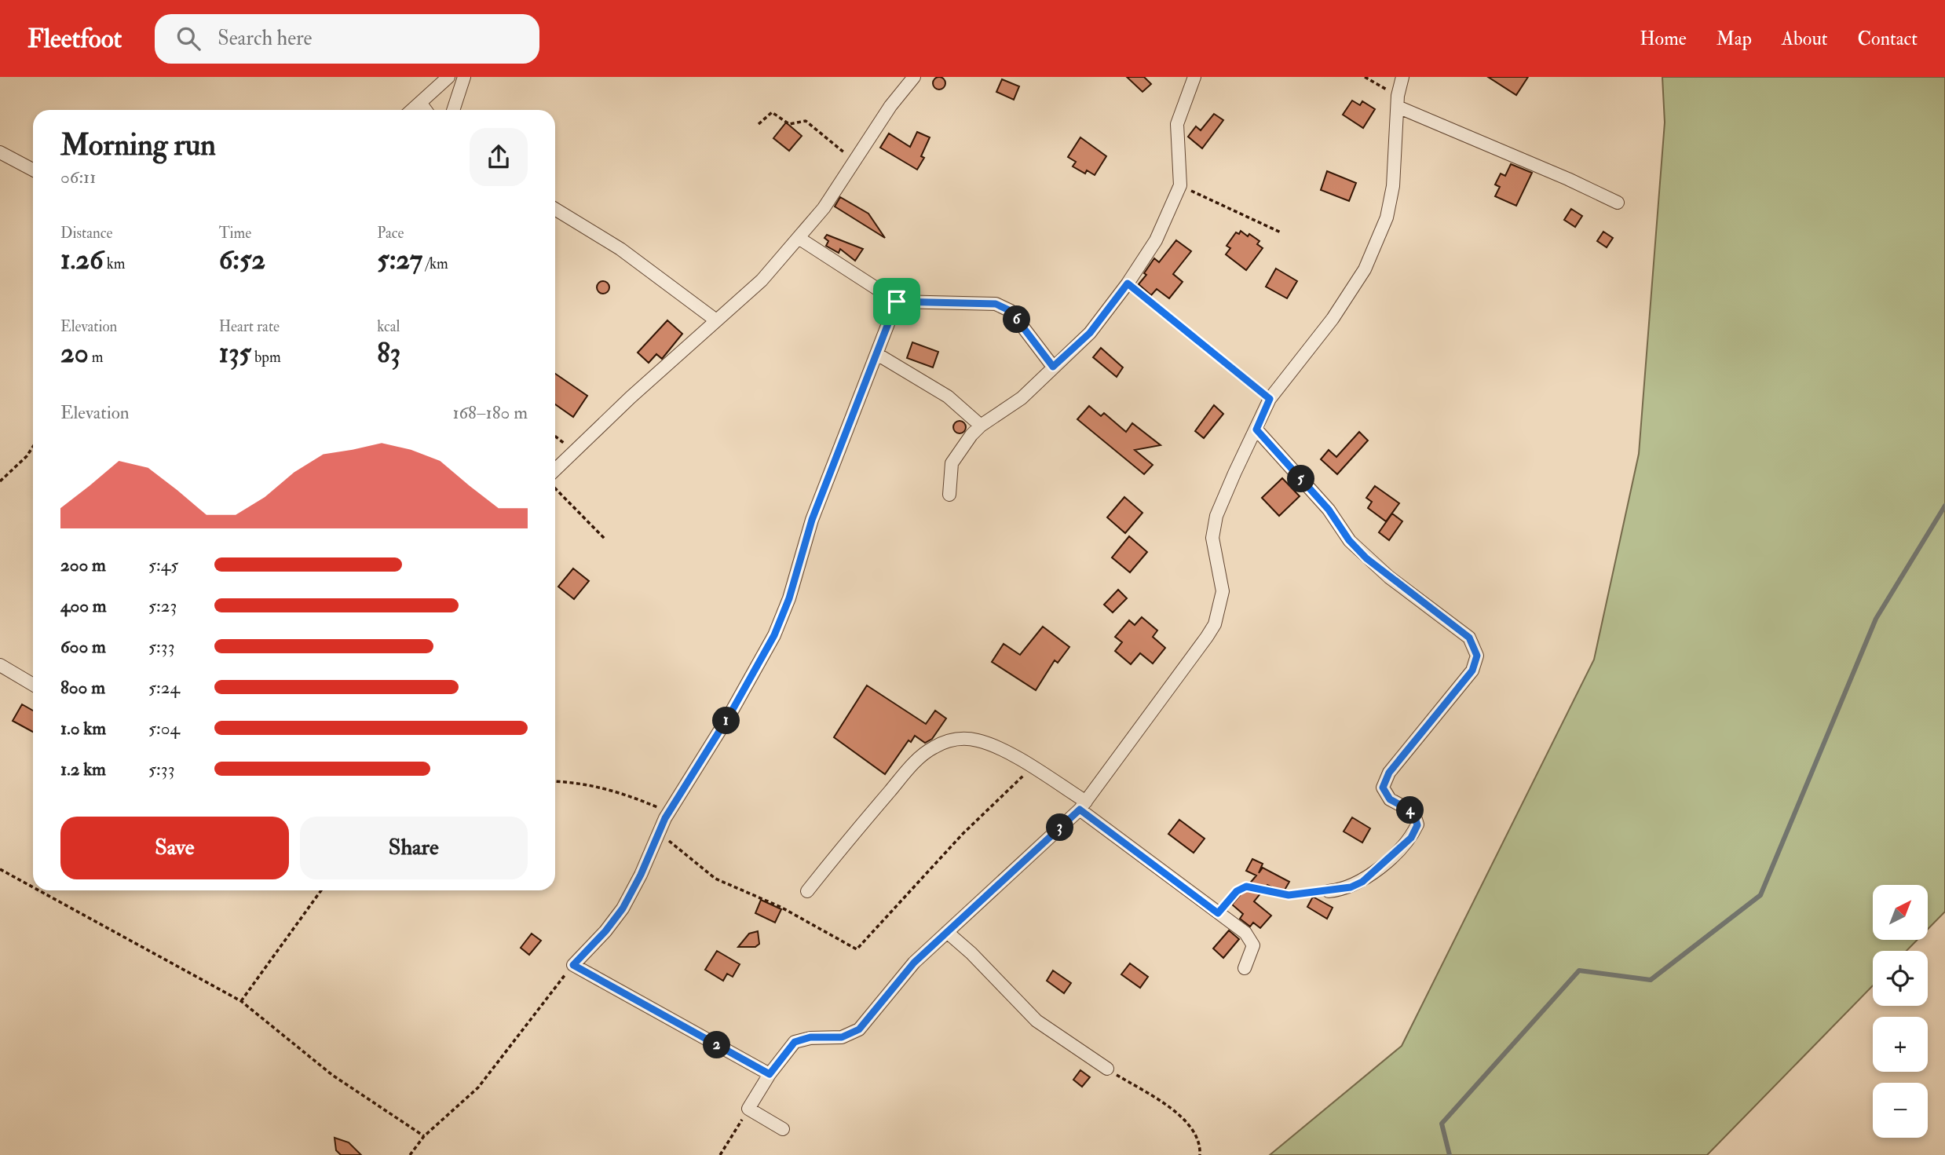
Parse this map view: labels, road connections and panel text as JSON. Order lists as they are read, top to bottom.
{
  "north": "top right",
  "page": {
    "header": "Fleetfoot",
    "search": "Search here",
    "nav": [
      "Home",
      "Map",
      "About",
      "Contact"
    ],
    "heading": ["Morning run", "06:11"],
    "stats": [
      ["Distance", "1.26 km"],
      ["Time", "6:52"],
      ["Pace", "5:27 /km"],
      ["Elevation", "20 m"],
      ["Heart rate", "135 bpm"],
      ["kcal", "83"]
    ],
    "pins": [
      "6",
      "5",
      "1",
      "4",
      "3",
      "2"
    ],
    "chart": ["Elevation", "168–180 m"],
    "list": [
      {
        "name": "200 m",
        "note": "5:45"
      },
      {
        "name": "400 m",
        "note": "5:23"
      },
      {
        "name": "600 m",
        "note": "5:33"
      },
      {
        "name": "800 m",
        "note": "5:24"
      },
      {
        "name": "1.0 km",
        "note": "5:04"
      },
      {
        "name": "1.2 km",
        "note": "5:33"
      }
    ],
    "buttons": ["Save", "Share"],
    "map_buttons": ["+", "−"]
  }
}
